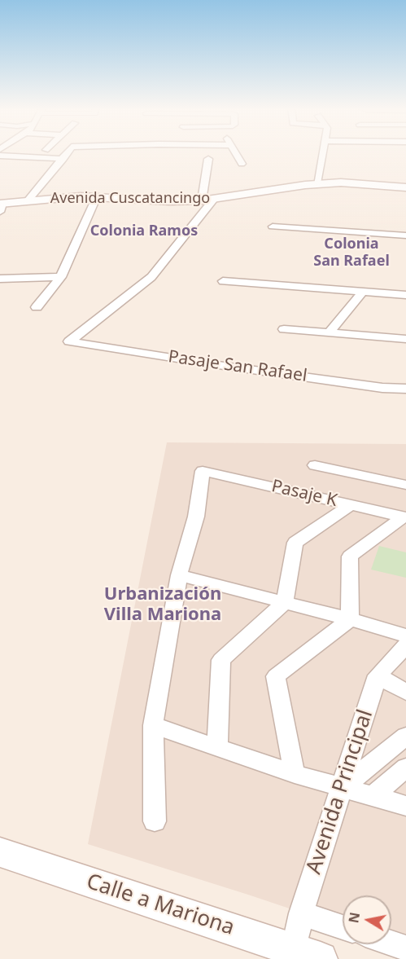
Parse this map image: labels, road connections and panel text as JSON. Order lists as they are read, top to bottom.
{
  "streets": {
    "street": [
      "Avenida Cuscatancingo",
      "Pasaje San Rafael",
      "Pasaje K",
      "Avenida Principal",
      "Calle a Mariona"
    ]
  },
  "crossings": [
    ["Avenida Cuscatancingo", "Pasaje San Rafael"],
    ["Avenida Principal", "Calle a Mariona"]
  ],
  "districts": ["Colonia Ramos", "Colonia San Rafael", "Urbanización Villa Mariona"],
  "north": "left"
}
